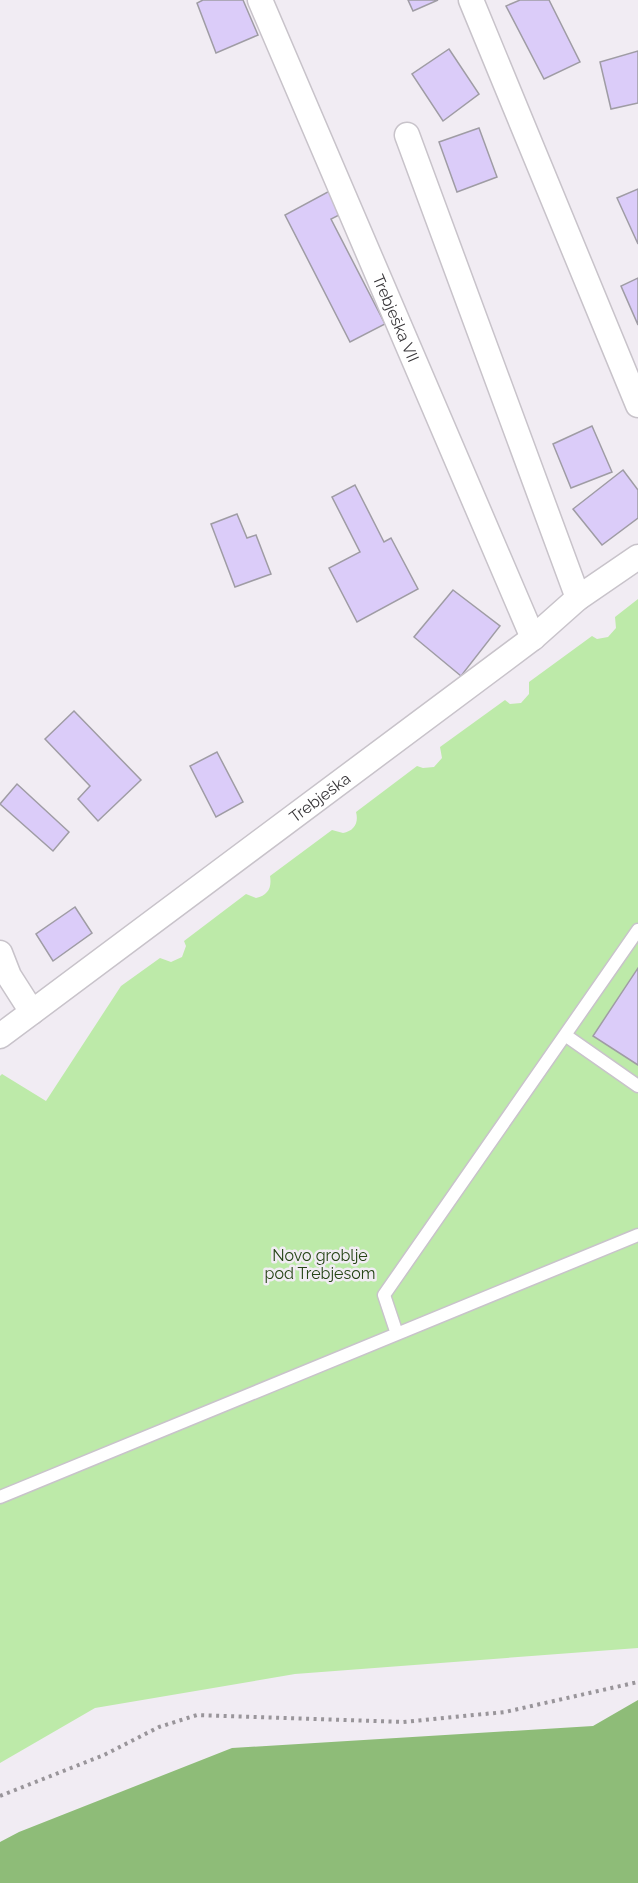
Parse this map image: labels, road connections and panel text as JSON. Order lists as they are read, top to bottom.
{
  "streets": {
    "street": ["Trebješka VII", "Trebješka"]
  },
  "crossings": [
    ["Trebješka VII", "Trebješka"]
  ],
  "parks": ["Novo groblje pod Trebjesom"]
}
